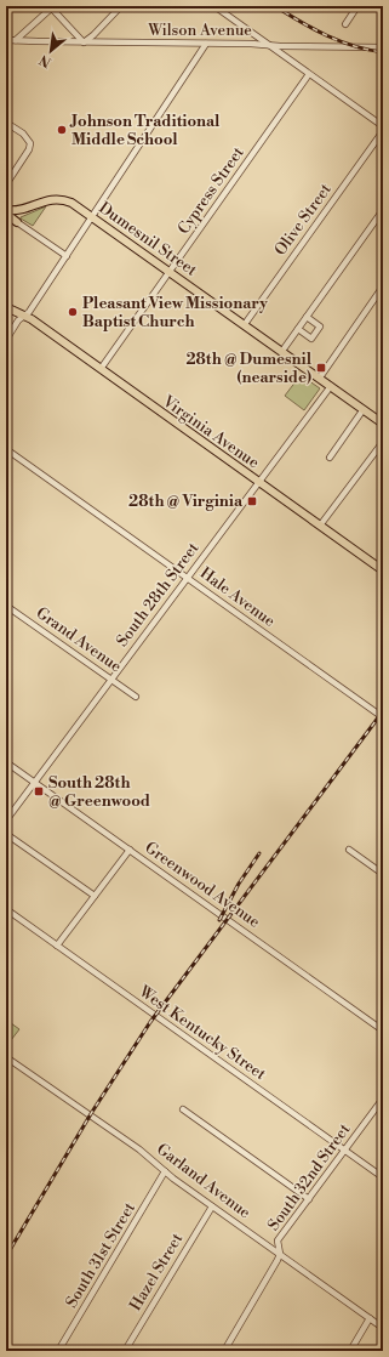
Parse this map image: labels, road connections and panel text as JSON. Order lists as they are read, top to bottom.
{
  "streets": {
    "main road": ["Dumesnil Street", "Virginia Avenue"],
    "street": [
      "Wilson Avenue",
      "Cypress Street",
      "Olive Street",
      "South 28th Street",
      "Hale Avenue",
      "Grand Avenue",
      "Greenwood Avenue",
      "West Kentucky Street",
      "South 32nd Street",
      "Garland Avenue",
      "South 31st Street",
      "Hazel Street"
    ]
  },
  "crossings": [
    ["Cypress Street", "Dumesnil Street"],
    ["Cypress Street", "Virginia Avenue"],
    ["Olive Street", "Dumesnil Street"],
    ["Dumesnil Street", "South 28th Street"],
    ["Virginia Avenue", "South 28th Street"],
    ["South 28th Street", "Hale Avenue"],
    ["South 28th Street", "Grand Avenue"],
    ["South 28th Street", "Greenwood Avenue"],
    ["West Kentucky Street", "South 32nd Street"],
    ["South 32nd Street", "Garland Avenue"],
    ["Garland Avenue", "South 31st Street"],
    ["Garland Avenue", "Hazel Street"]
  ],
  "places": {
    "other": ["Johnson Traditional Middle School", "Pleasant View Missionary Baptist Church"],
    "transit": ["28th @ Dumesnil (nearside)", "28th @ Virginia", "South 28th @ Greenwood"]
  },
  "north": "bottom left"
}
